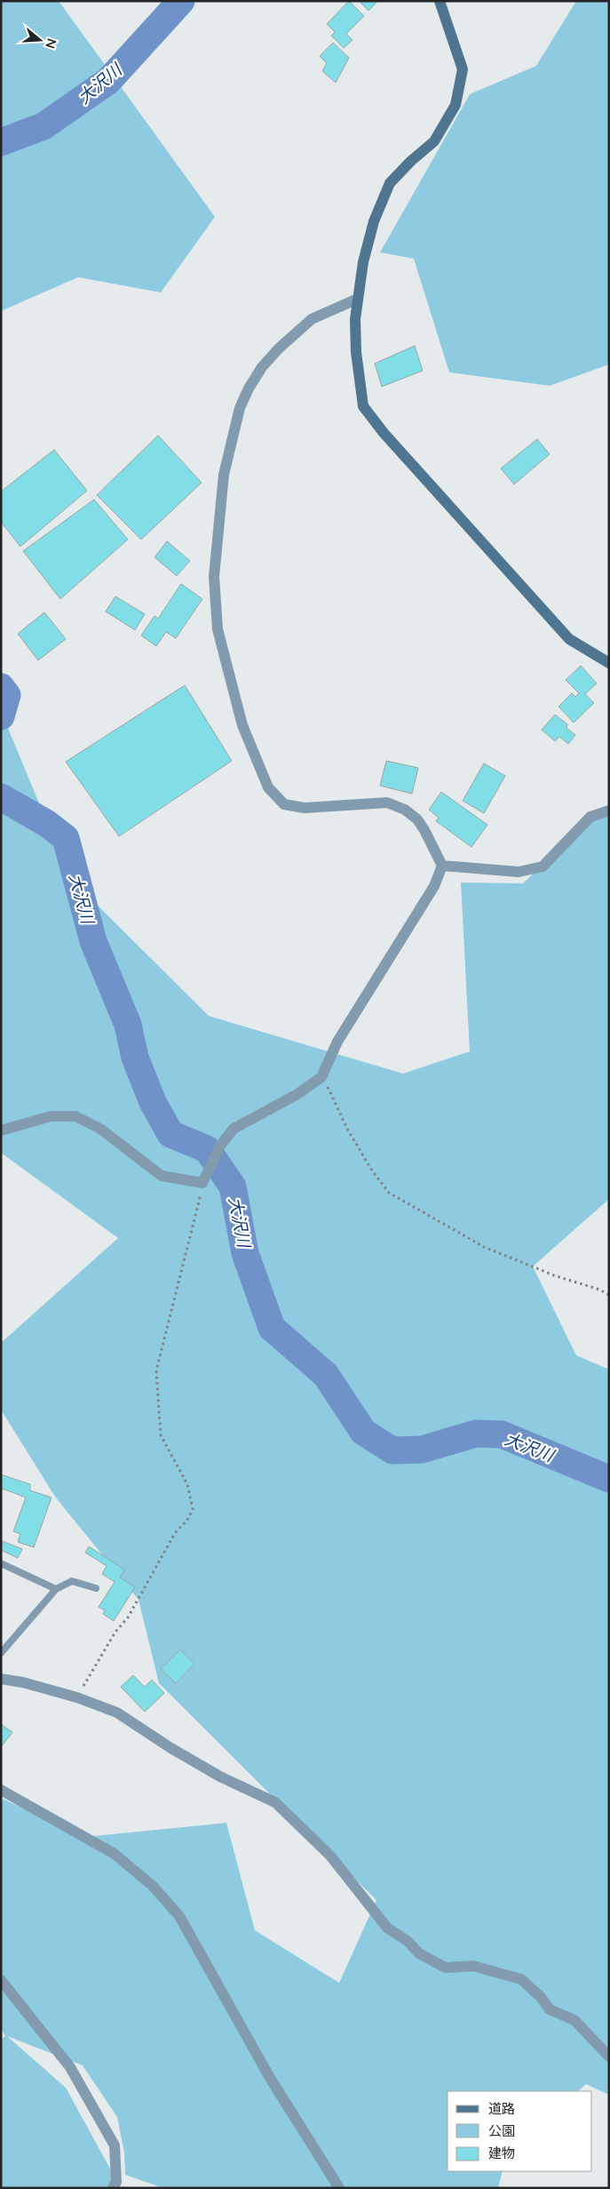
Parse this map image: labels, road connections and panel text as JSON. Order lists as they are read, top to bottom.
{
  "water": ["大沢川"],
  "legend": ["道路", "公園", "建物"],
  "north": "right"
}
